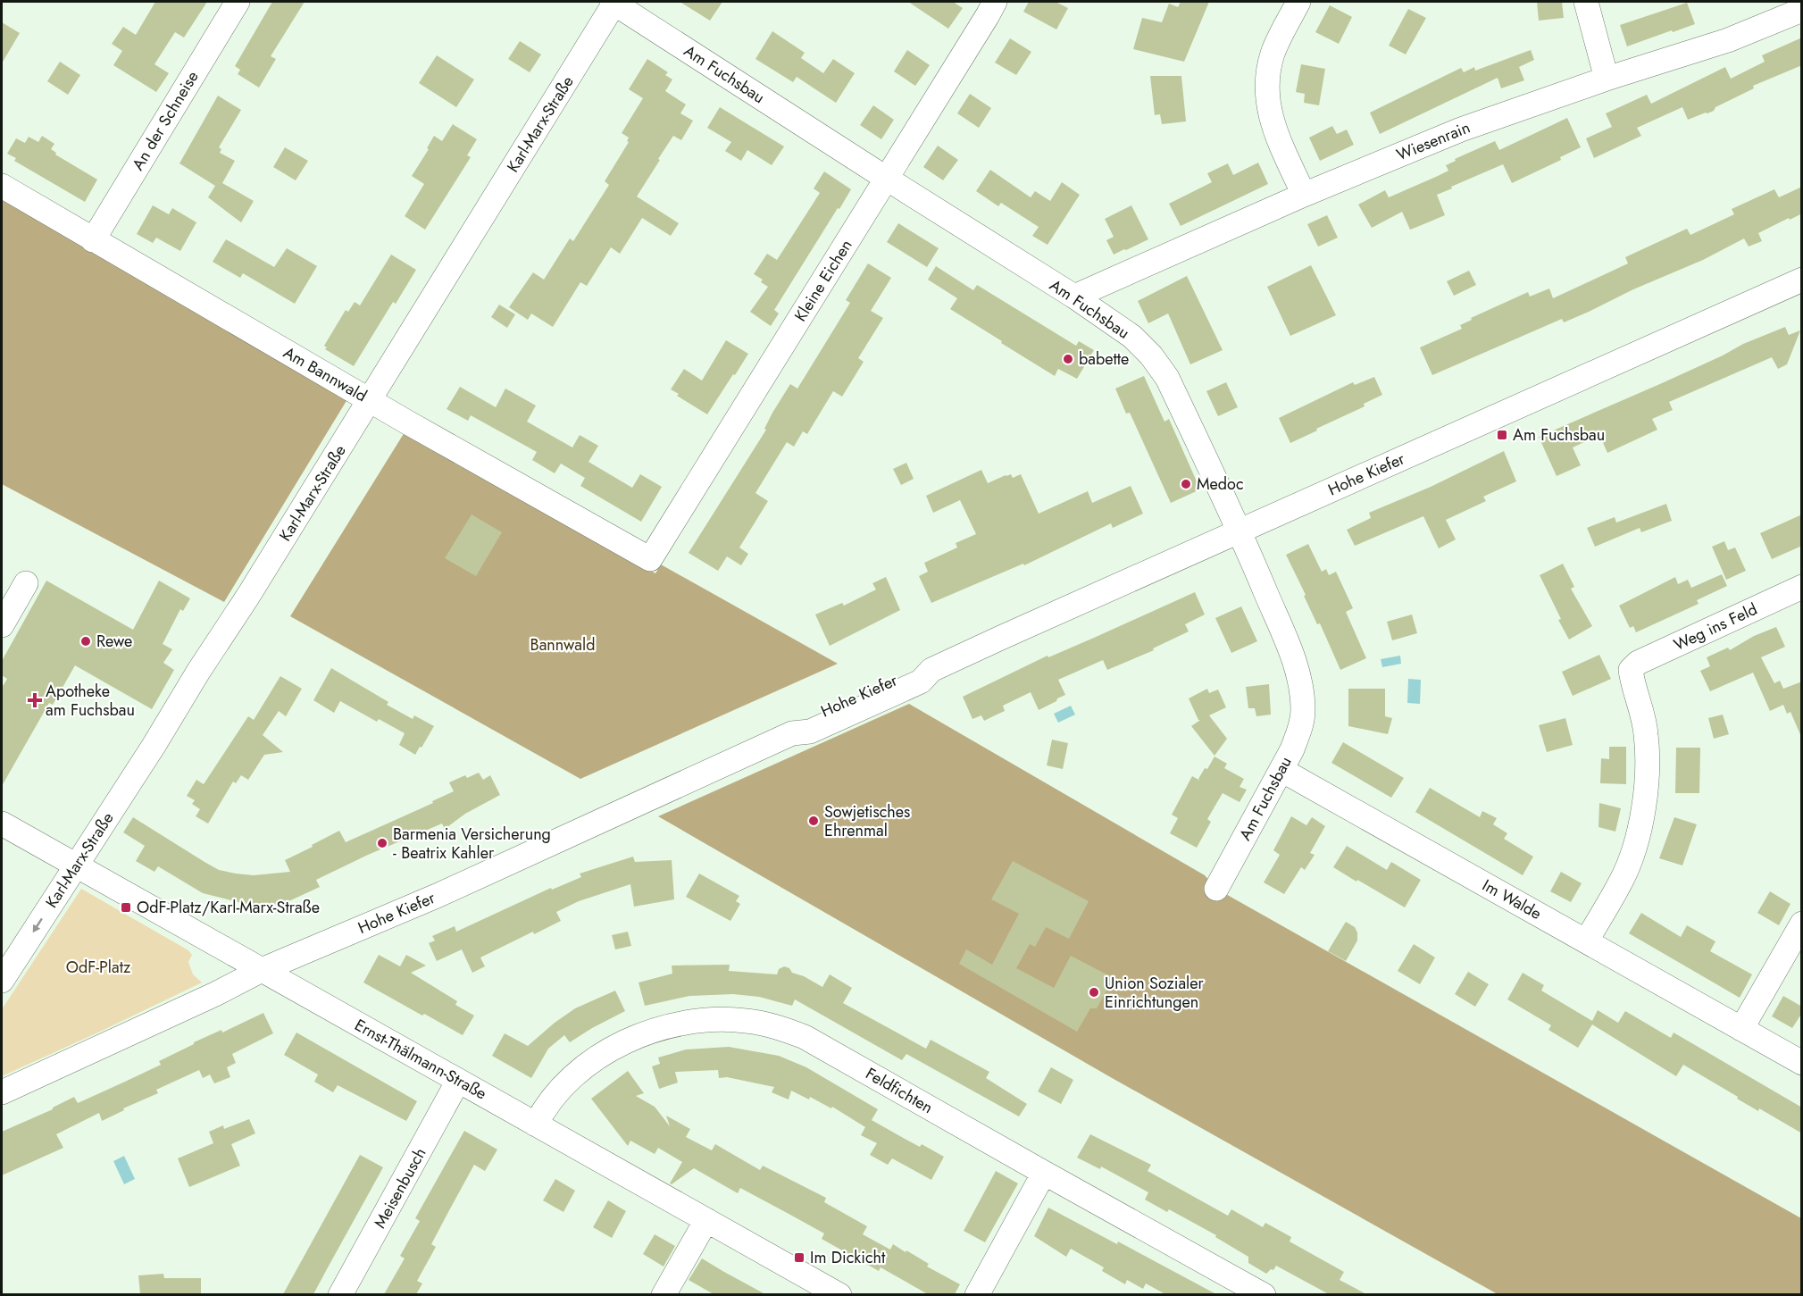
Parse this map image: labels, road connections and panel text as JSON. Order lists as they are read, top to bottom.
{
  "streets": {
    "street": [
      "Am Fuchsbau",
      "An der Schneise",
      "Karl-Marx-Straße",
      "Wiesenrain",
      "Kleine Eichen",
      "Am Bannwald",
      "Hohe Kiefer",
      "Weg ins Feld",
      "Im Walde",
      "Ernst-Thälmann-Straße",
      "Feldfichten",
      "Meisenbusch"
    ]
  },
  "crossings": [
    ["Am Fuchsbau", "Karl-Marx-Straße"],
    ["Am Fuchsbau", "Wiesenrain"],
    ["Am Fuchsbau", "Kleine Eichen"],
    ["Am Fuchsbau", "Hohe Kiefer"],
    ["Am Fuchsbau", "Im Walde"],
    ["An der Schneise", "Am Bannwald"],
    ["Karl-Marx-Straße", "Am Bannwald"],
    ["Karl-Marx-Straße", "Ernst-Thälmann-Straße"],
    ["Kleine Eichen", "Am Bannwald"],
    ["Hohe Kiefer", "Ernst-Thälmann-Straße"],
    ["Weg ins Feld", "Im Walde"],
    ["Ernst-Thälmann-Straße", "Feldfichten"],
    ["Ernst-Thälmann-Straße", "Meisenbusch"]
  ],
  "parks": ["Bannwald", "OdF-Platz"],
  "places": {
    "other": [
      "babette",
      "Medoc",
      "Rewe",
      "Sowjetisches Ehrenmal",
      "Barmenia Versicherung - Beatrix Kahler",
      "Union Sozialer Einrichtungen"
    ],
    "transit": ["Am Fuchsbau", "OdF-Platz/Karl-Marx-Straße", "Im Dickicht"],
    "health": ["Apotheke am Fuchsbau"]
  }
}
